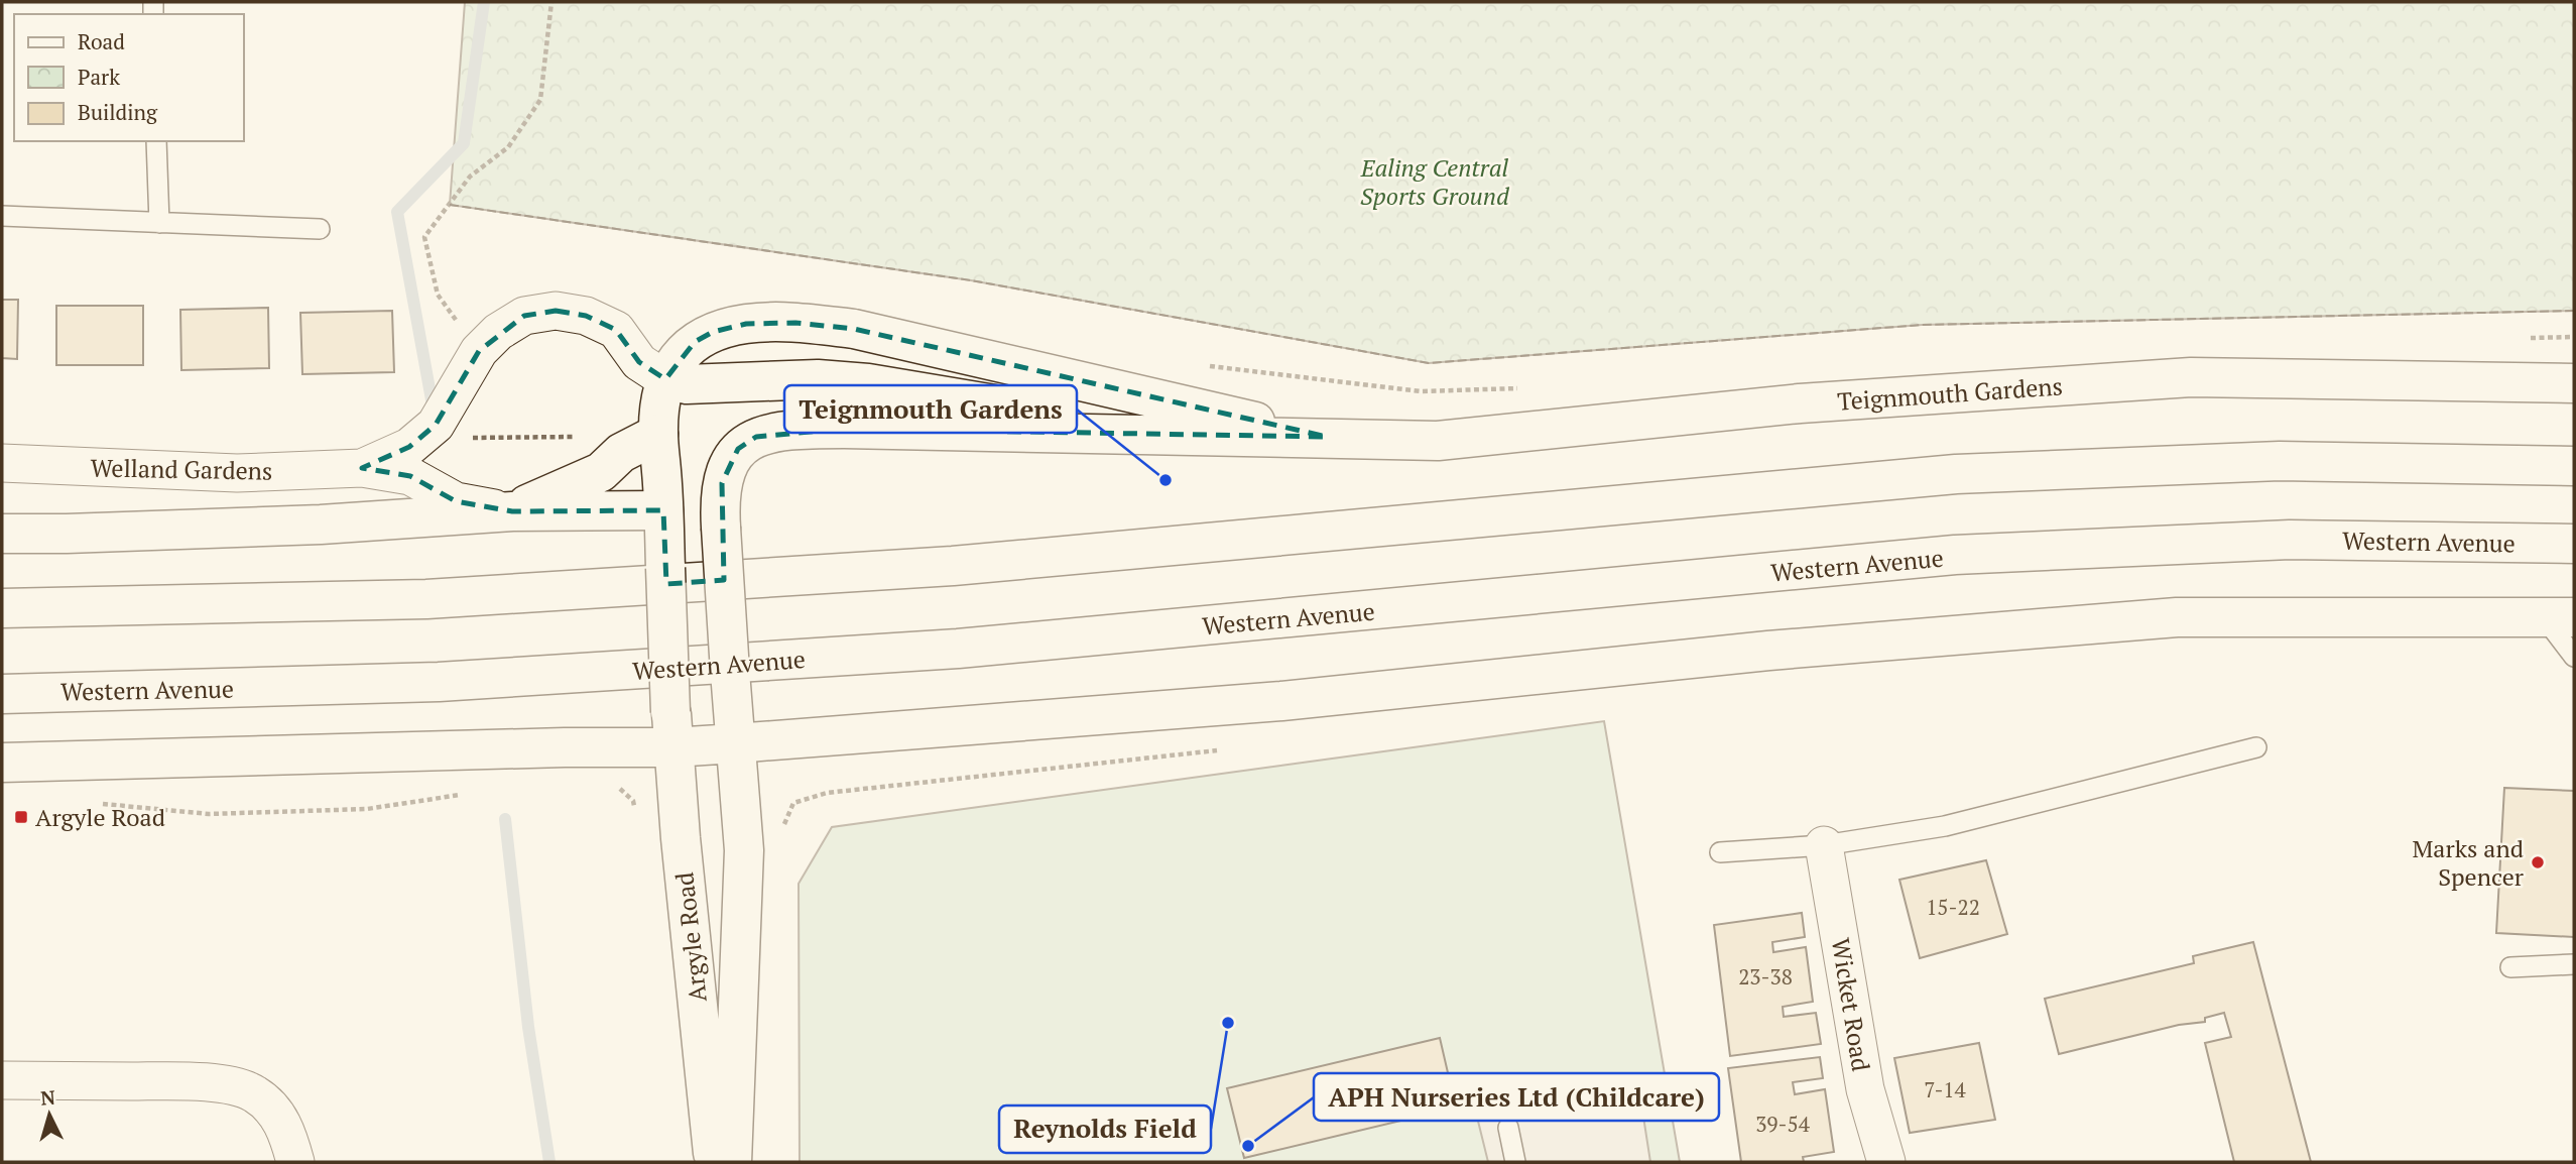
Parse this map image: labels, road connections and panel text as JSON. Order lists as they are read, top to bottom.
{
  "streets": {
    "main road": ["Teignmouth Gardens", "Western Avenue", "Argyle Road"],
    "street": ["Welland Gardens", "Wicket Road"]
  },
  "crossings": [
    ["Welland Gardens", "Argyle Road"]
  ],
  "parks": ["Ealing Central Sports Ground"],
  "places": {
    "other": [
      "Teignmouth Gardens",
      "Marks and Spencer",
      "Reynolds Field",
      "APH Nurseries Ltd (Childcare)"
    ],
    "transit": ["Argyle Road"]
  },
  "house_numbers": [
    "15-22",
    "23-38",
    "7-14",
    "39-54"
  ],
  "legend": ["Road", "Park", "Building"],
  "north": "top"
}
